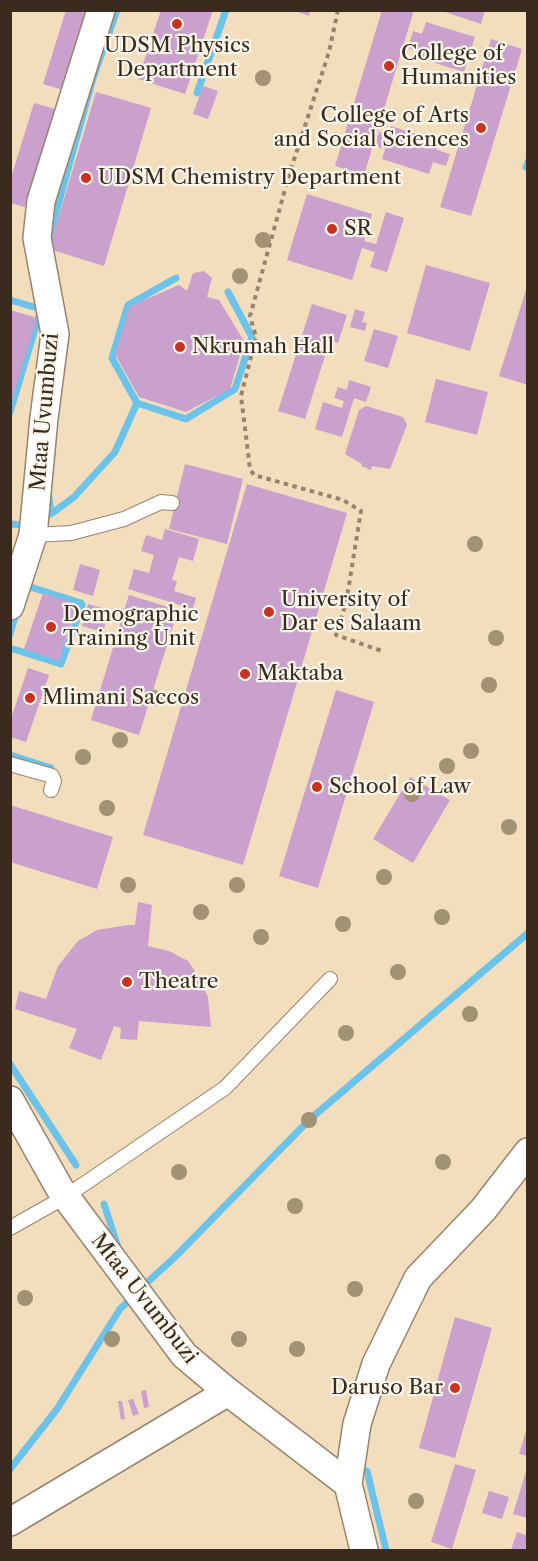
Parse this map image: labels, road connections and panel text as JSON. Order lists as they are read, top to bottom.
{
  "streets": {
    "street": ["Mtaa Uvumbuzi"]
  },
  "places": [
    "UDSM Physics Department",
    "College of Humanities",
    "College of Arts and Social Sciences",
    "UDSM Chemistry Department",
    "SR",
    "Nkrumah Hall",
    "University of Dar es Salaam",
    "Demographic Training Unit",
    "Maktaba",
    "Mlimani Saccos",
    "School of Law",
    "Theatre",
    "Daruso Bar"
  ]
}
